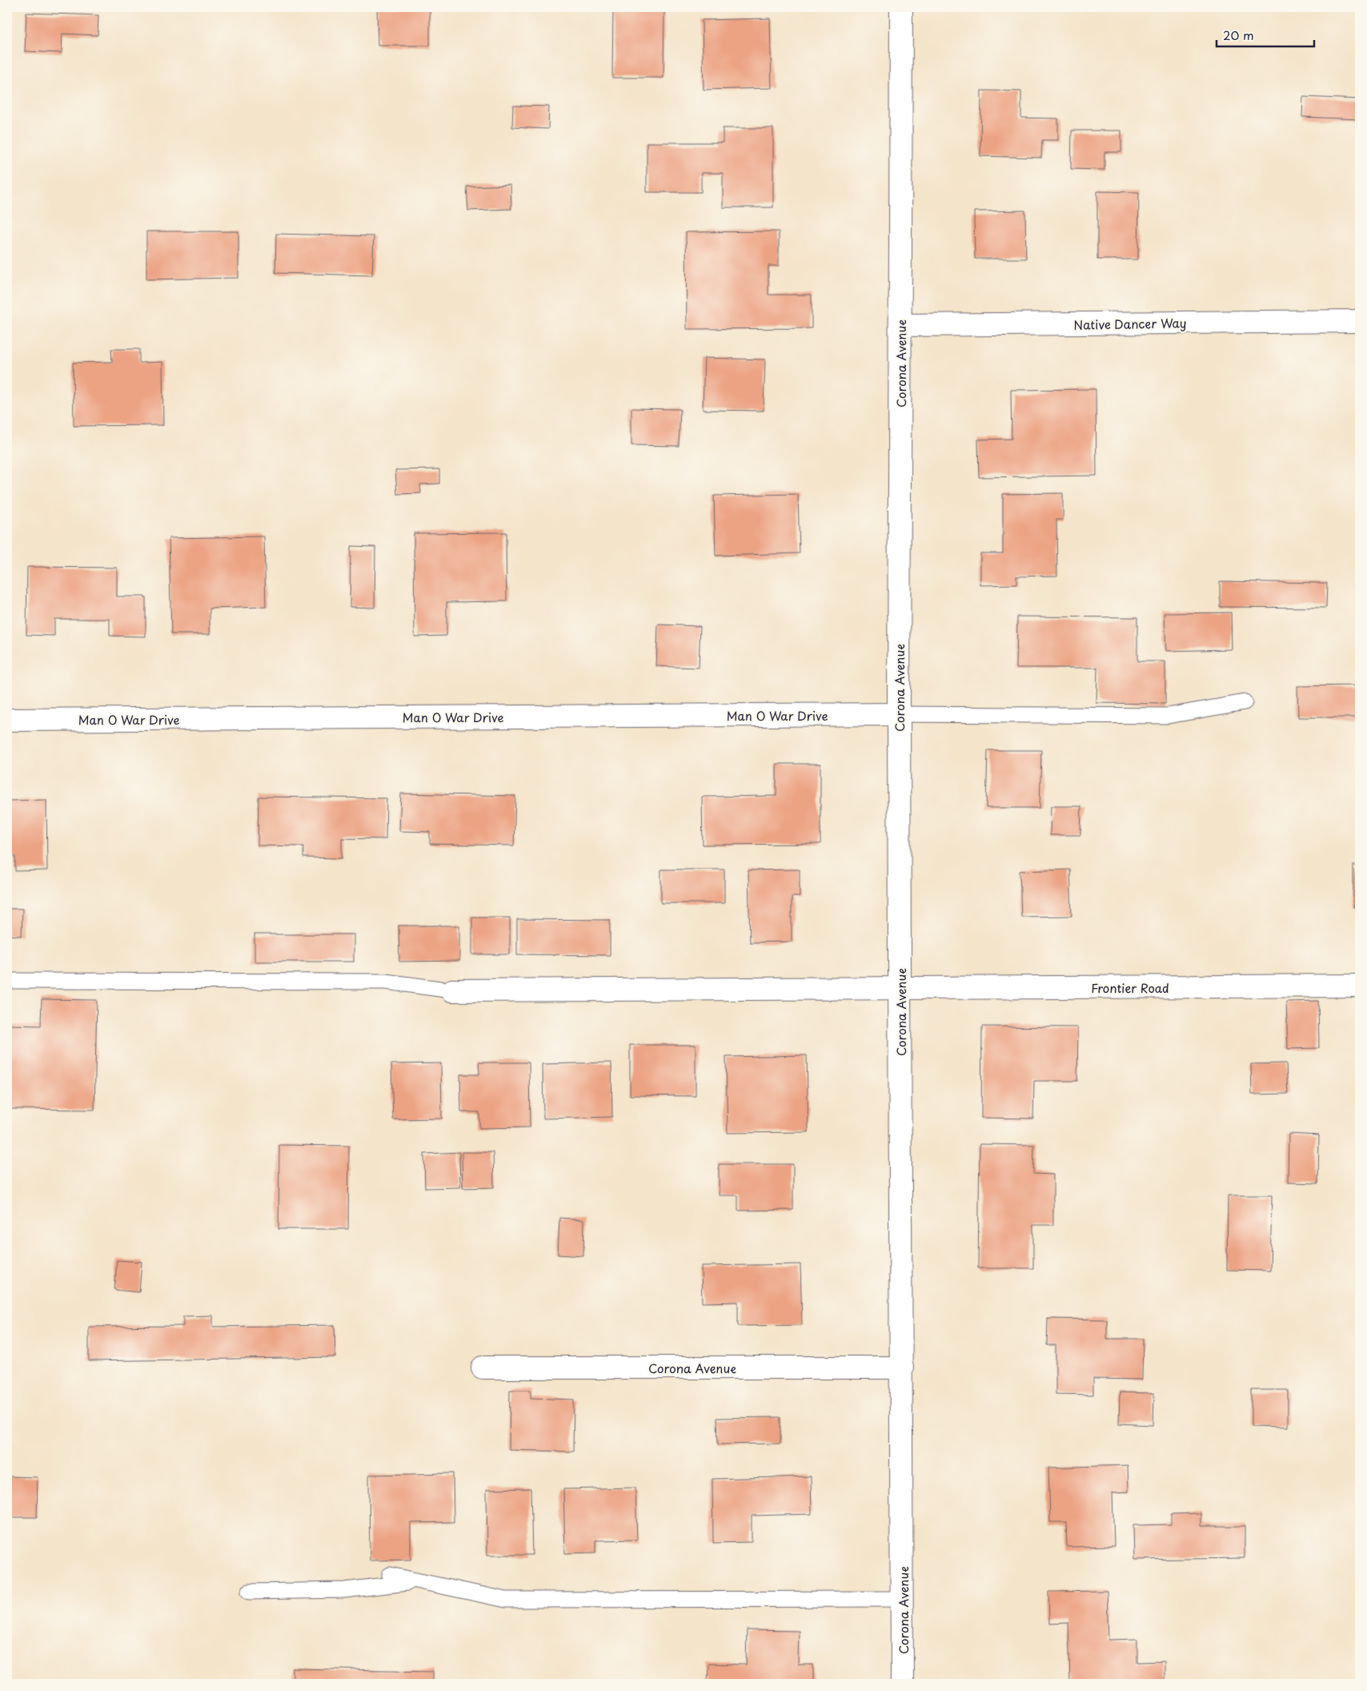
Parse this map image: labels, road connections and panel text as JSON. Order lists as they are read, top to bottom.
{
  "streets": {
    "street": [
      "Native Dancer Way",
      "Corona Avenue",
      "Man O War Drive",
      "Frontier Road"
    ]
  },
  "crossings": [
    ["Native Dancer Way", "Corona Avenue"],
    ["Corona Avenue", "Man O War Drive"],
    ["Corona Avenue", "Frontier Road"]
  ],
  "scale_bar": "20 m"
}
